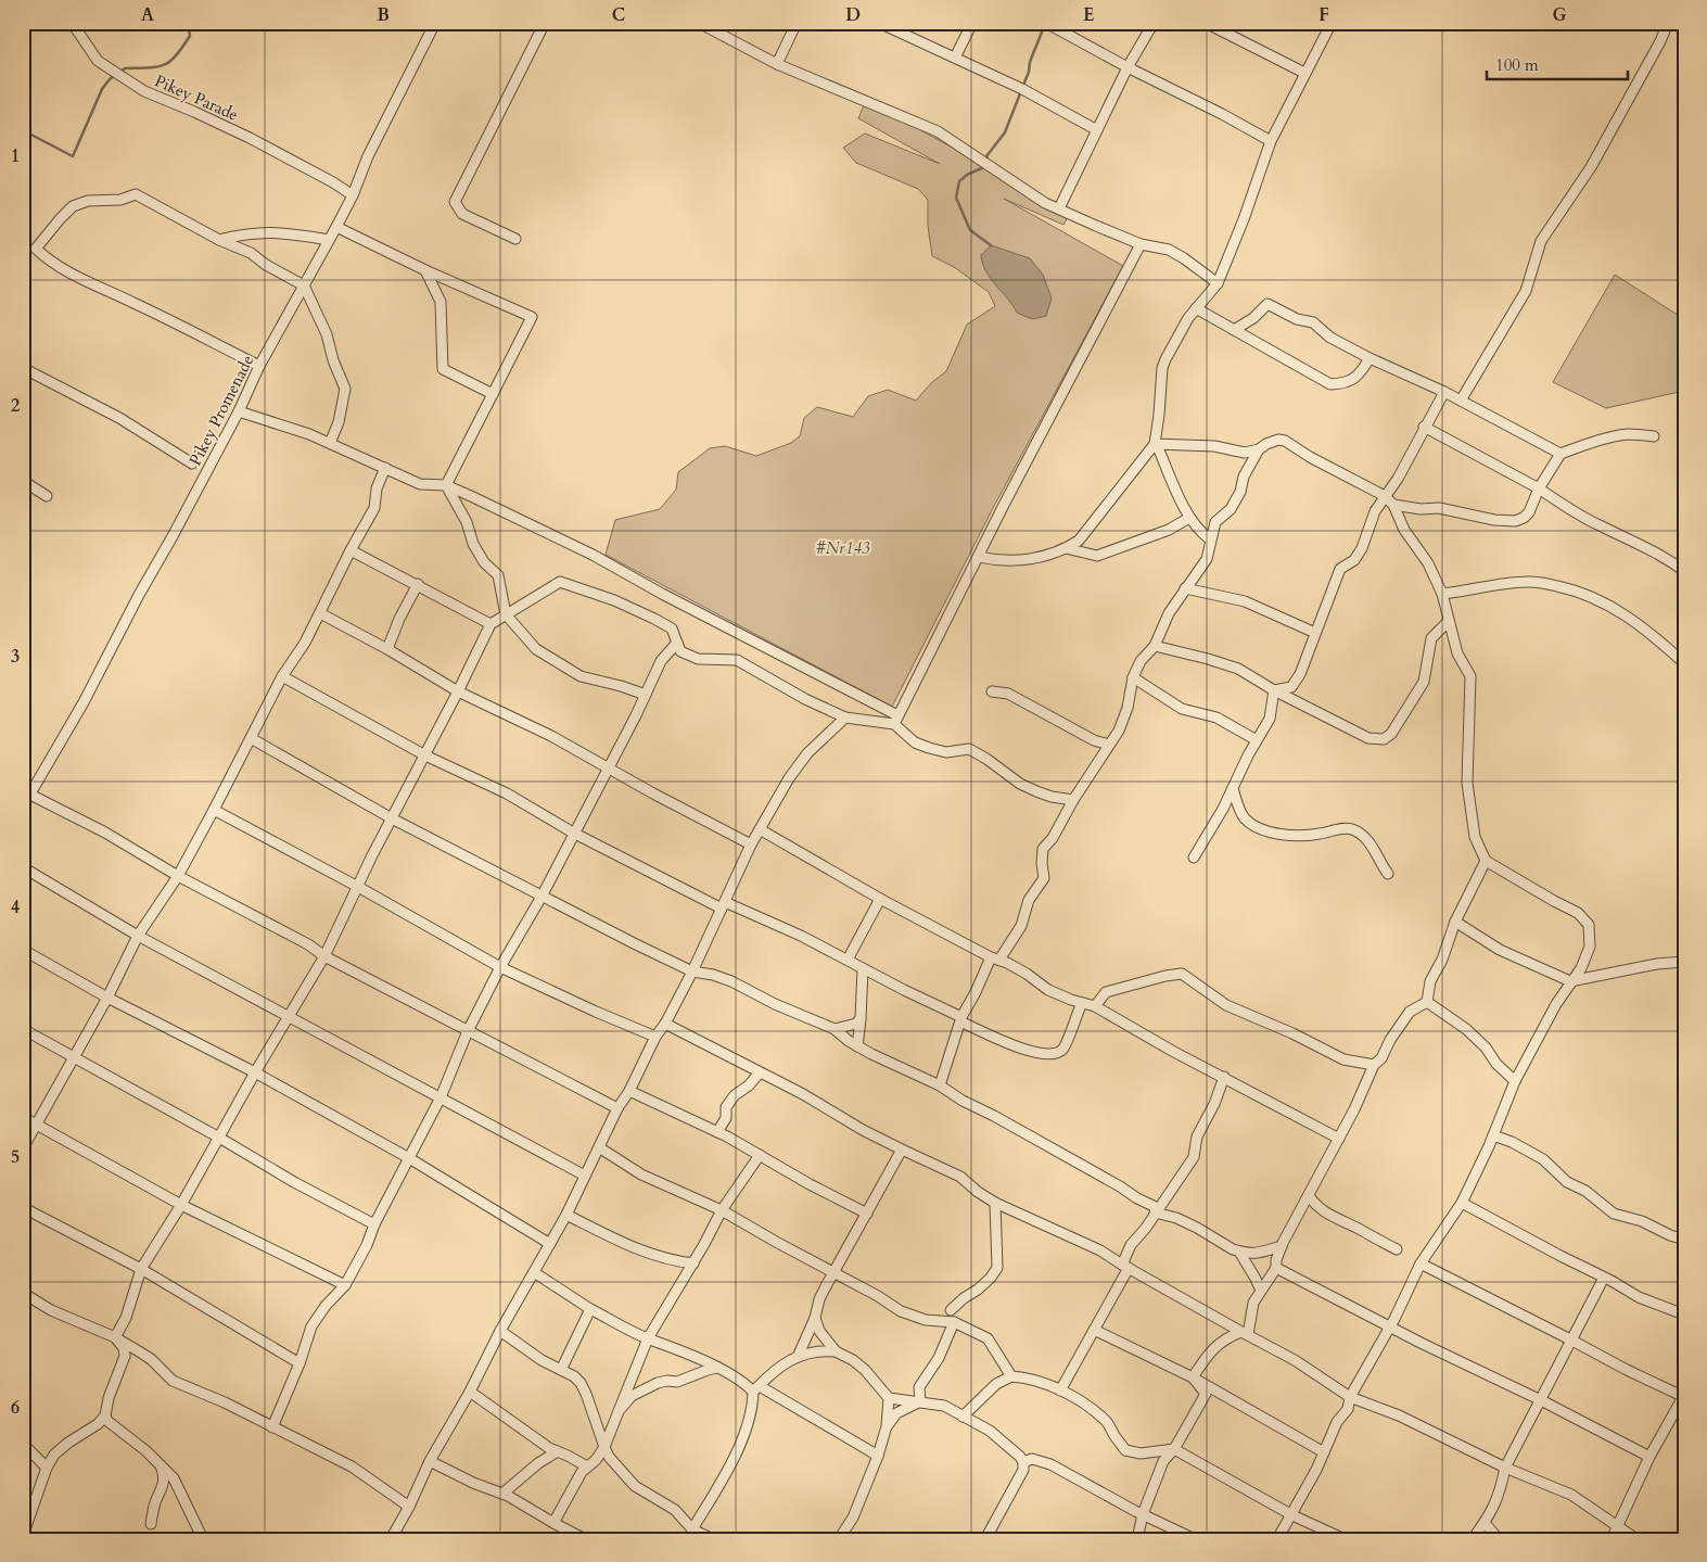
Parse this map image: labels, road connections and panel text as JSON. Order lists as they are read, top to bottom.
{
  "streets": {
    "street": ["Pikey Parade", "Pikey Promenade"]
  },
  "crossings": [
    ["Pikey Parade", "Pikey Promenade"]
  ],
  "parks": ["#Nr143"],
  "scale_bar": "100 m",
  "grid": {
    "columns": [
      "A",
      "B",
      "C",
      "D",
      "E",
      "F",
      "G"
    ],
    "rows": [
      "1",
      "2",
      "3",
      "4",
      "5",
      "6"
    ]
  }
}
